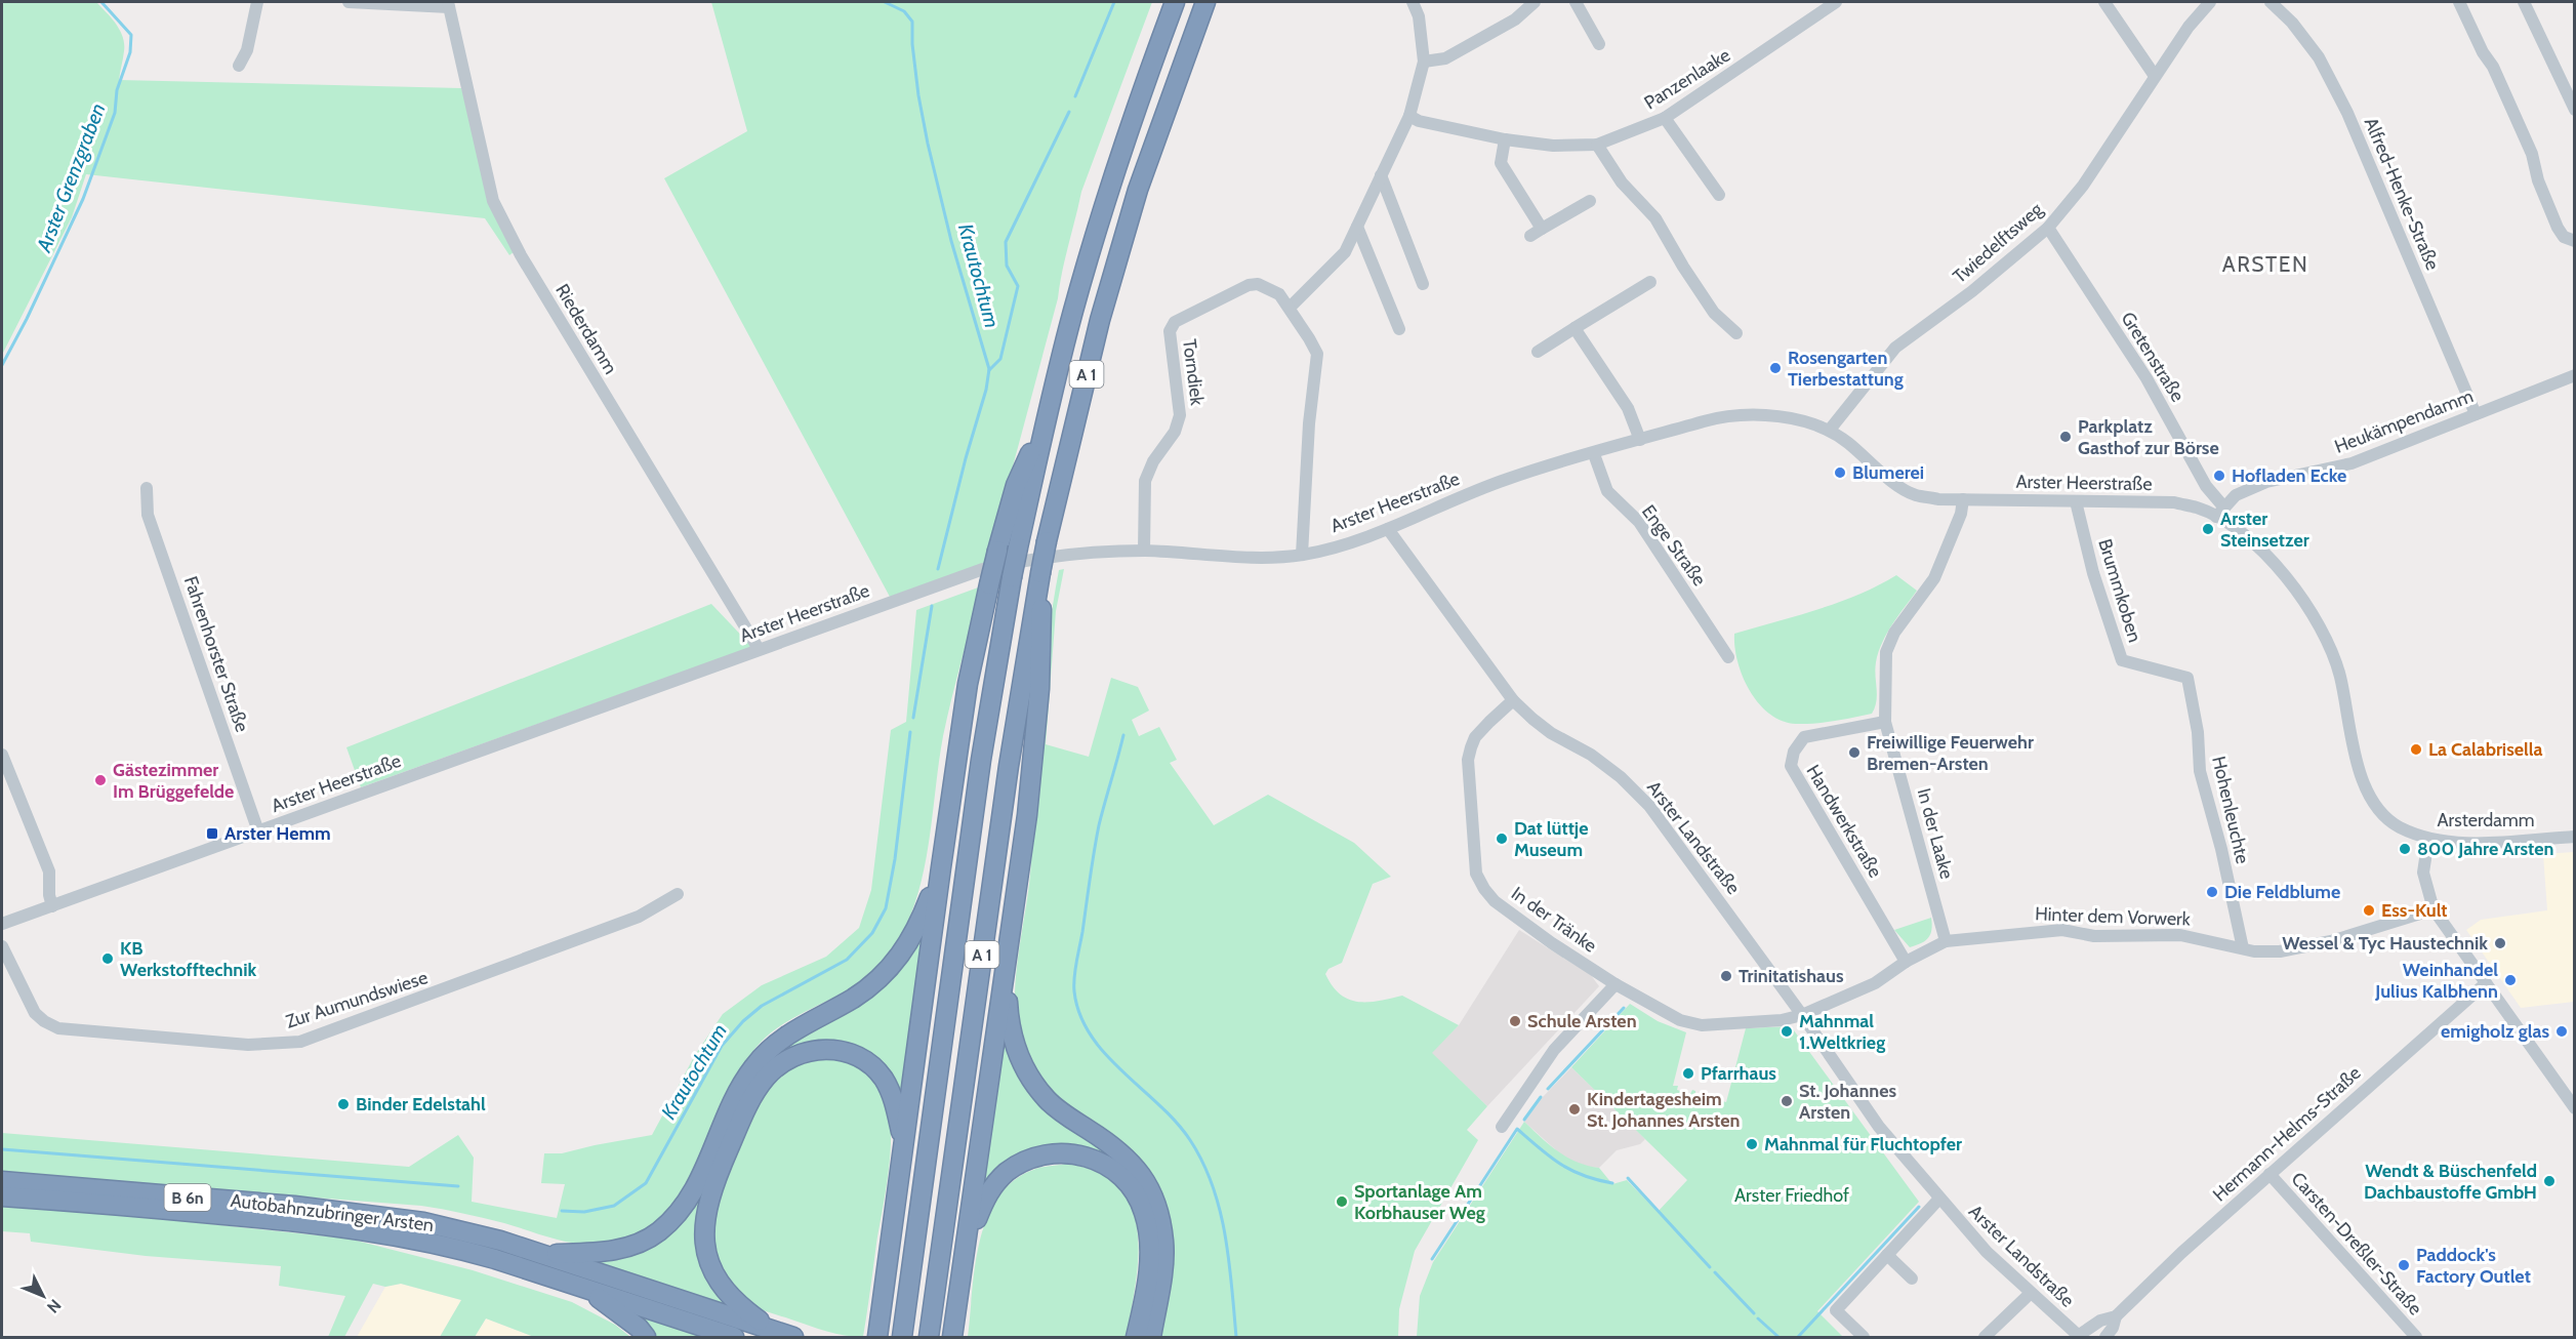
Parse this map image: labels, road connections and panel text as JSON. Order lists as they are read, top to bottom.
{
  "streets": {
    "highway": ["A 1", "B 6n", "Autobahnzubringer Arsten"],
    "street": [
      "Panzenlaake",
      "Alfred-Henke-Straße",
      "Twiedelftsweg",
      "Riederdamm",
      "Gretenstraße",
      "Torndiek",
      "Heukämpendamm",
      "Arster Heerstraße",
      "Enge Straße",
      "Brummkoben",
      "Fahrenhorster Straße",
      "Hohenleuchte",
      "Arsterdamm",
      "Handwerkstraße",
      "In der Laake",
      "Arster Landstraße",
      "Hinter dem Vorwerk",
      "In der Tränke",
      "Zur Aumundswiese",
      "Hermann-Helms-Straße",
      "Carsten-Dreßler-Straße"
    ]
  },
  "crossings": [
    ["Alfred-Henke-Straße", "Heukämpendamm"],
    ["Twiedelftsweg", "Gretenstraße"],
    ["Twiedelftsweg", "Arster Heerstraße"],
    ["Riederdamm", "Arster Heerstraße"],
    ["Gretenstraße", "Heukämpendamm"],
    ["Gretenstraße", "Arster Heerstraße"],
    ["Torndiek", "Arster Heerstraße"],
    ["Heukämpendamm", "Arster Heerstraße"],
    ["Arster Heerstraße", "Enge Straße"],
    ["Arster Heerstraße", "Brummkoben"],
    ["Arster Heerstraße", "Fahrenhorster Straße"],
    ["Arster Heerstraße", "Arsterdamm"],
    ["Arster Heerstraße", "In der Laake"],
    ["Arster Heerstraße", "Arster Landstraße"],
    ["Brummkoben", "Hohenleuchte"],
    ["Hohenleuchte", "Hinter dem Vorwerk"],
    ["Handwerkstraße", "In der Laake"],
    ["Handwerkstraße", "Hinter dem Vorwerk"],
    ["In der Laake", "Hinter dem Vorwerk"],
    ["Arster Landstraße", "Hinter dem Vorwerk"],
    ["Arster Landstraße", "In der Tränke"],
    ["Arster Landstraße", "Hermann-Helms-Straße"],
    ["Hinter dem Vorwerk", "In der Tränke"],
    ["Hermann-Helms-Straße", "Carsten-Dreßler-Straße"]
  ],
  "districts": ["ARSTEN"],
  "water": ["Arster Grenzgraben", "Krautochtum"],
  "parks": ["Arster Friedhof"],
  "places": {
    "other": [
      "Rosengarten Tierbestattung",
      "Parkplatz Gasthof zur Börse",
      "Blumerei",
      "Hofladen Ecke",
      "Arster Steinsetzer",
      "La Calabrisella",
      "Freiwillige Feuerwehr Bremen-Arsten",
      "Gästezimmer Im Brüggefelde",
      "Dat lüttje Museum",
      "800 Jahre Arsten",
      "Die Feldblume",
      "Ess-Kult",
      "Wessel & Tyc Haustechnik",
      "KB Werkstofftechnik",
      "Trinitatishaus",
      "Weinhandel Julius Kalbhenn",
      "Schule Arsten",
      "Mahnmal 1.Weltkrieg",
      "emigholz glas",
      "Pfarrhaus",
      "St. Johannes Arsten",
      "Binder Edelstahl",
      "Kindertagesheim St. Johannes Arsten",
      "Mahnmal für Fluchtopfer",
      "Wendt & Büschenfeld Dachbaustoffe GmbH",
      "Sportanlage Am Korbhauser Weg",
      "Paddock's Factory Outlet"
    ],
    "transit": ["Arster Hemm"]
  },
  "north": "bottom right"
}
